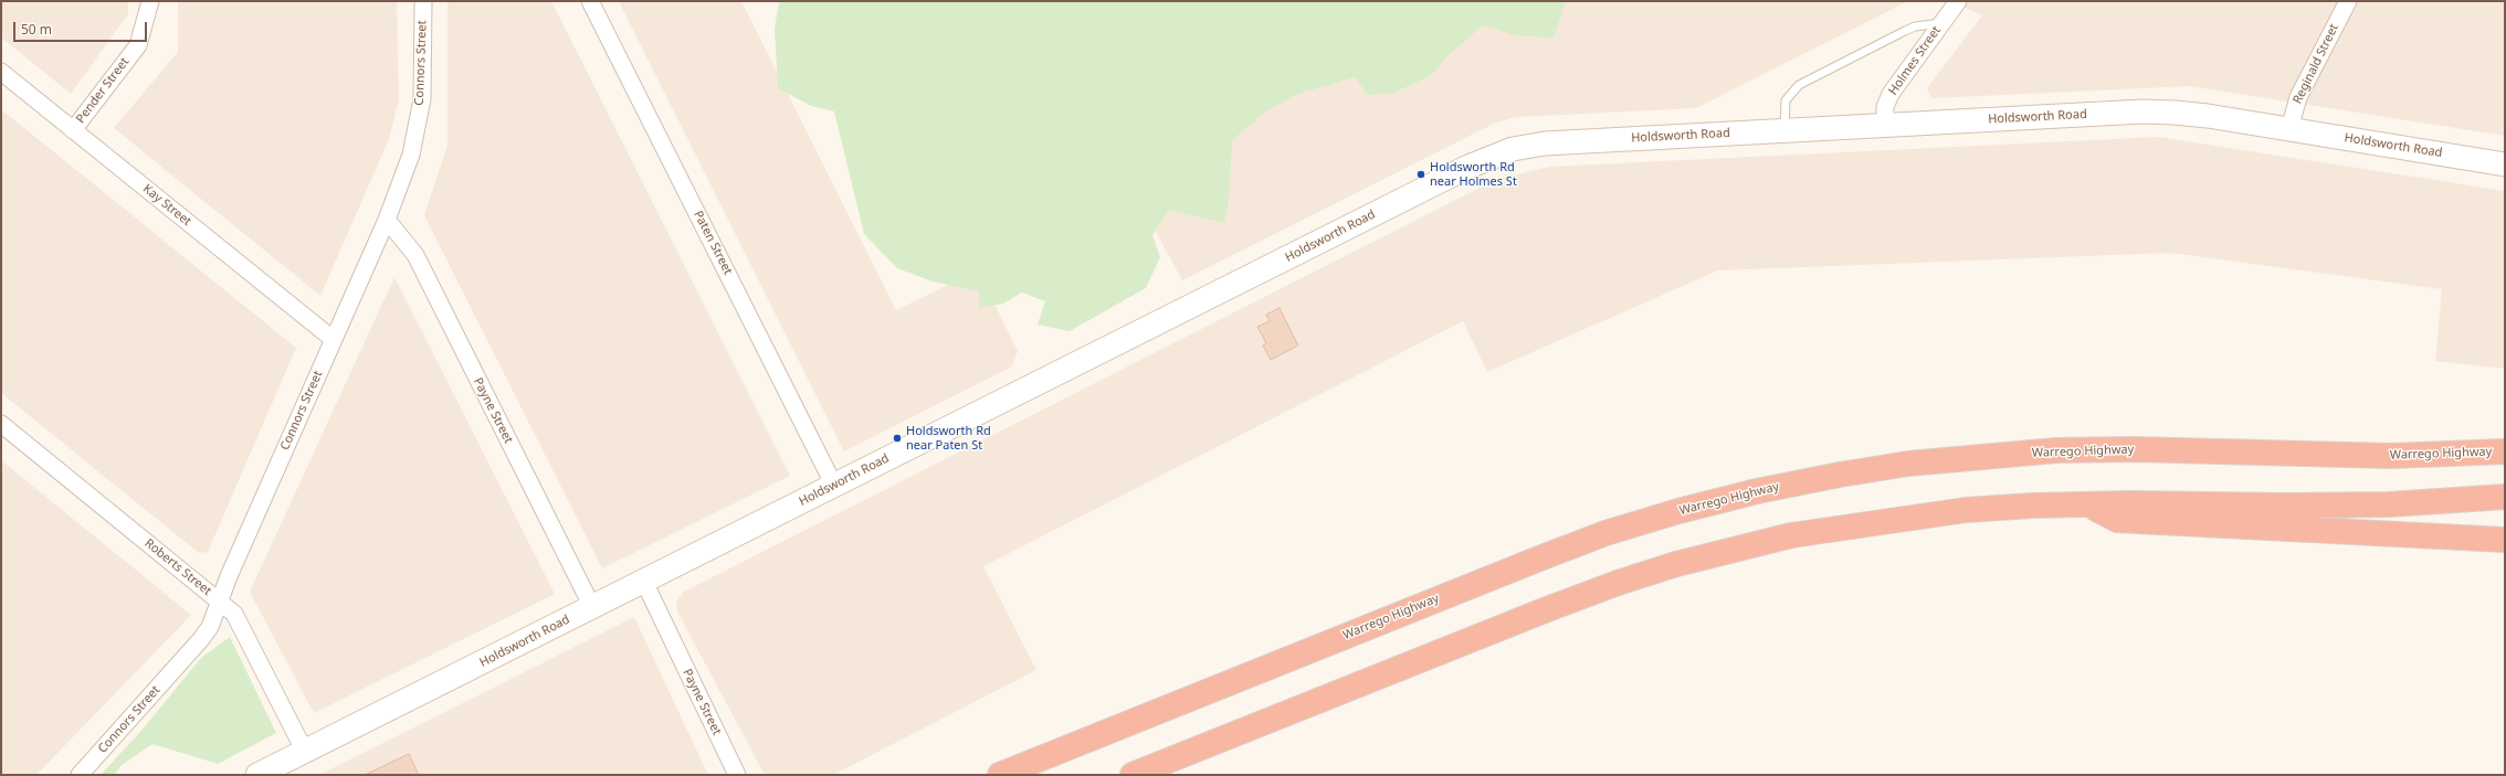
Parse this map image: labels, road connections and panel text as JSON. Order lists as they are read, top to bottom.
{
  "streets": {
    "highway": ["Warrego Highway"],
    "street": [
      "Holmes Street",
      "Connors Street",
      "Reginald Street",
      "Pender Street",
      "Holdsworth Road",
      "Kay Street",
      "Paten Street",
      "Payne Street",
      "Roberts Street"
    ]
  },
  "crossings": [
    ["Holmes Street", "Holdsworth Road"],
    ["Connors Street", "Kay Street"],
    ["Connors Street", "Payne Street"],
    ["Connors Street", "Roberts Street"],
    ["Reginald Street", "Holdsworth Road"],
    ["Pender Street", "Kay Street"],
    ["Holdsworth Road", "Paten Street"],
    ["Holdsworth Road", "Payne Street"],
    ["Holdsworth Road", "Roberts Street"]
  ],
  "places": ["Holdsworth Rd near Holmes St", "Holdsworth Rd near Paten St"],
  "scale_bar": "50 m"
}
